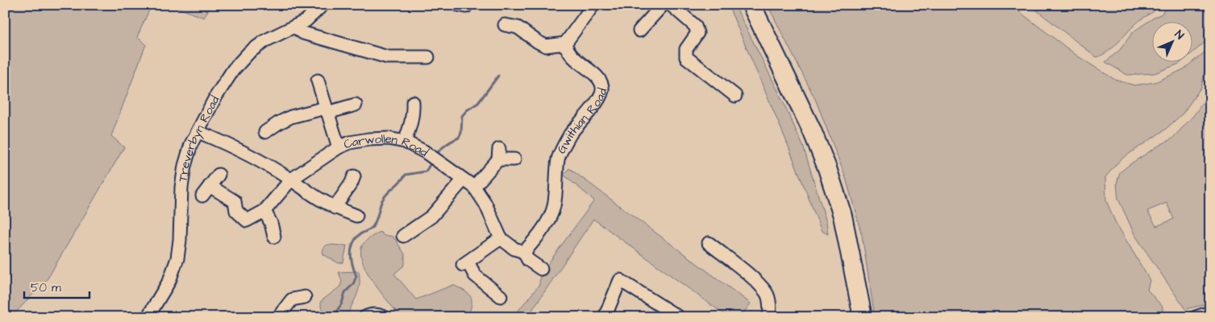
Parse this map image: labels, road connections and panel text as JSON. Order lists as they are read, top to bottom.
{
  "streets": {
    "street": ["Gwithian Road", "Treverbyn Road", "Carwollen Road"]
  },
  "scale_bar": "50 m",
  "north": "top right"
}
